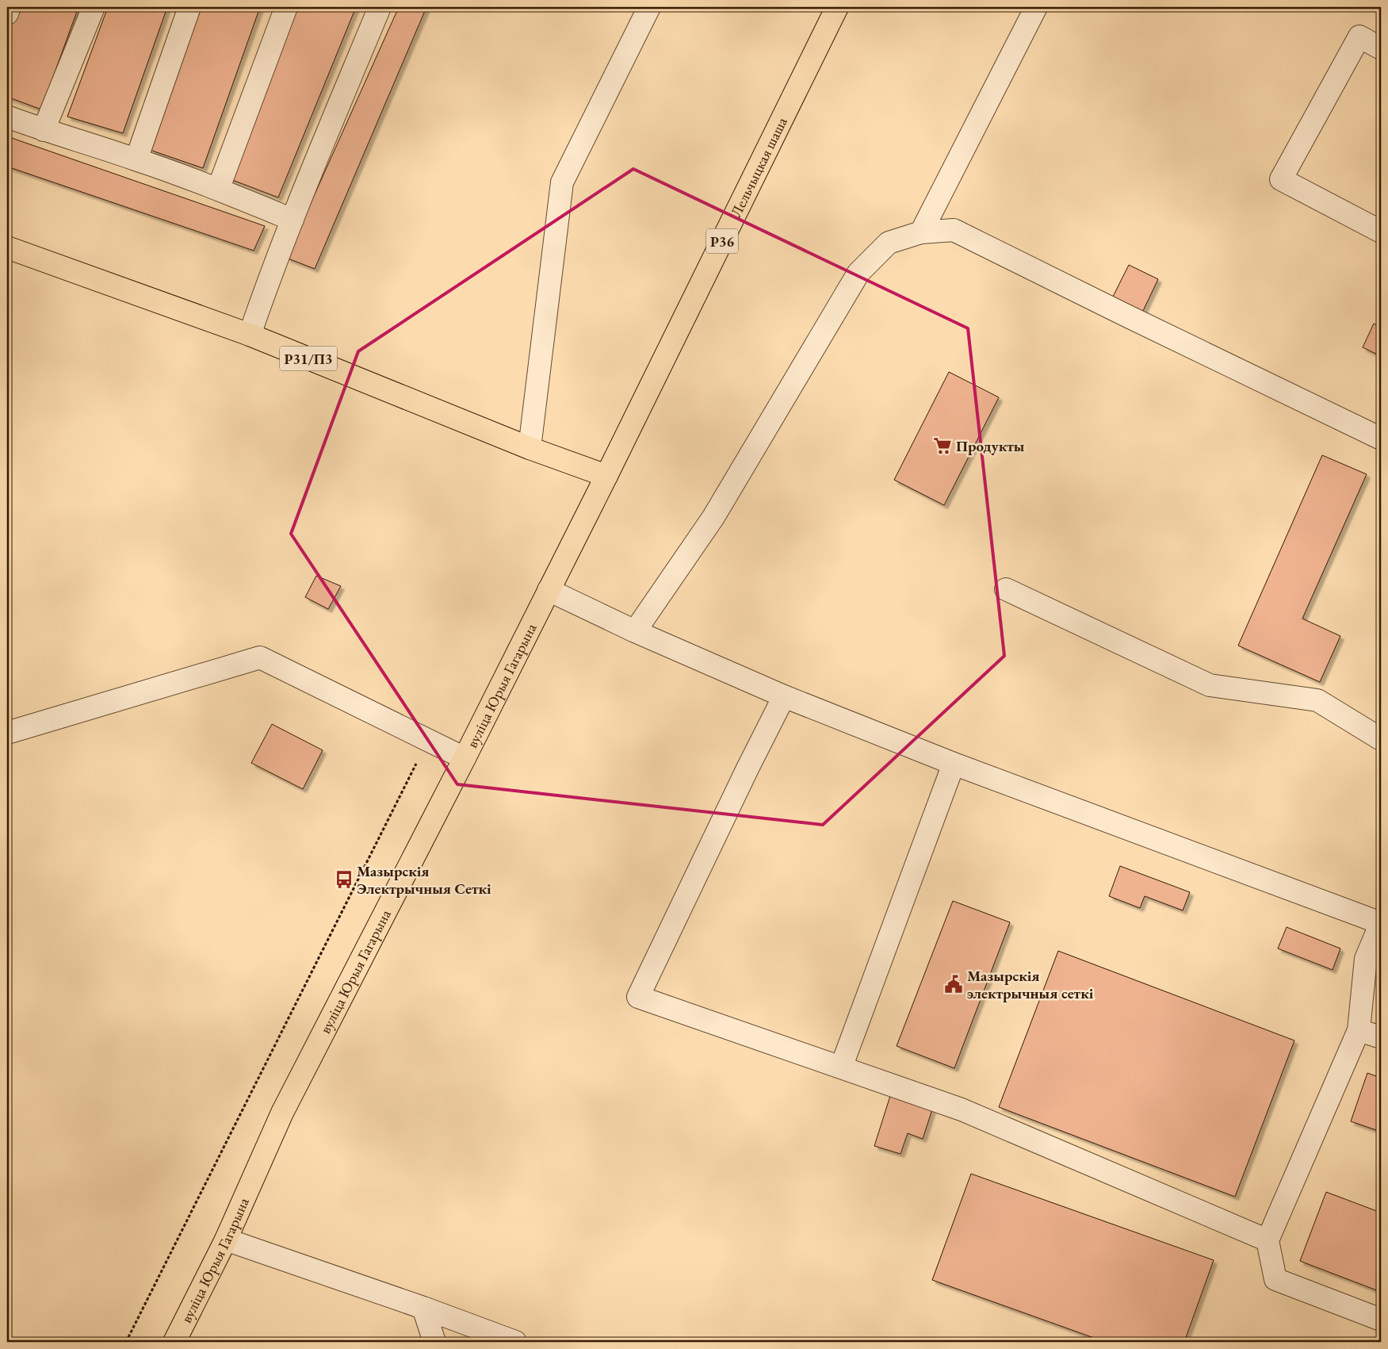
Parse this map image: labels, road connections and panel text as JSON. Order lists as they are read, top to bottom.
{
  "streets": {
    "main road": [
      "Лельчыцкая шаша",
      "Р36",
      "Р31/П3",
      "вуліца Юрыя Гагарына"
    ]
  },
  "crossings": [
    ["Лельчыцкая шаша", "Р31/П3"],
    ["Лельчыцкая шаша", "вуліца Юрыя Гагарына"],
    ["Р31/П3", "вуліца Юрыя Гагарына"]
  ],
  "places": {
    "supermarket": ["Продукты"],
    "bus stop": ["Мазырскія Электрычныя Сеткі"],
    "public building": ["Мазырскія электрычныя сеткі"]
  }
}
